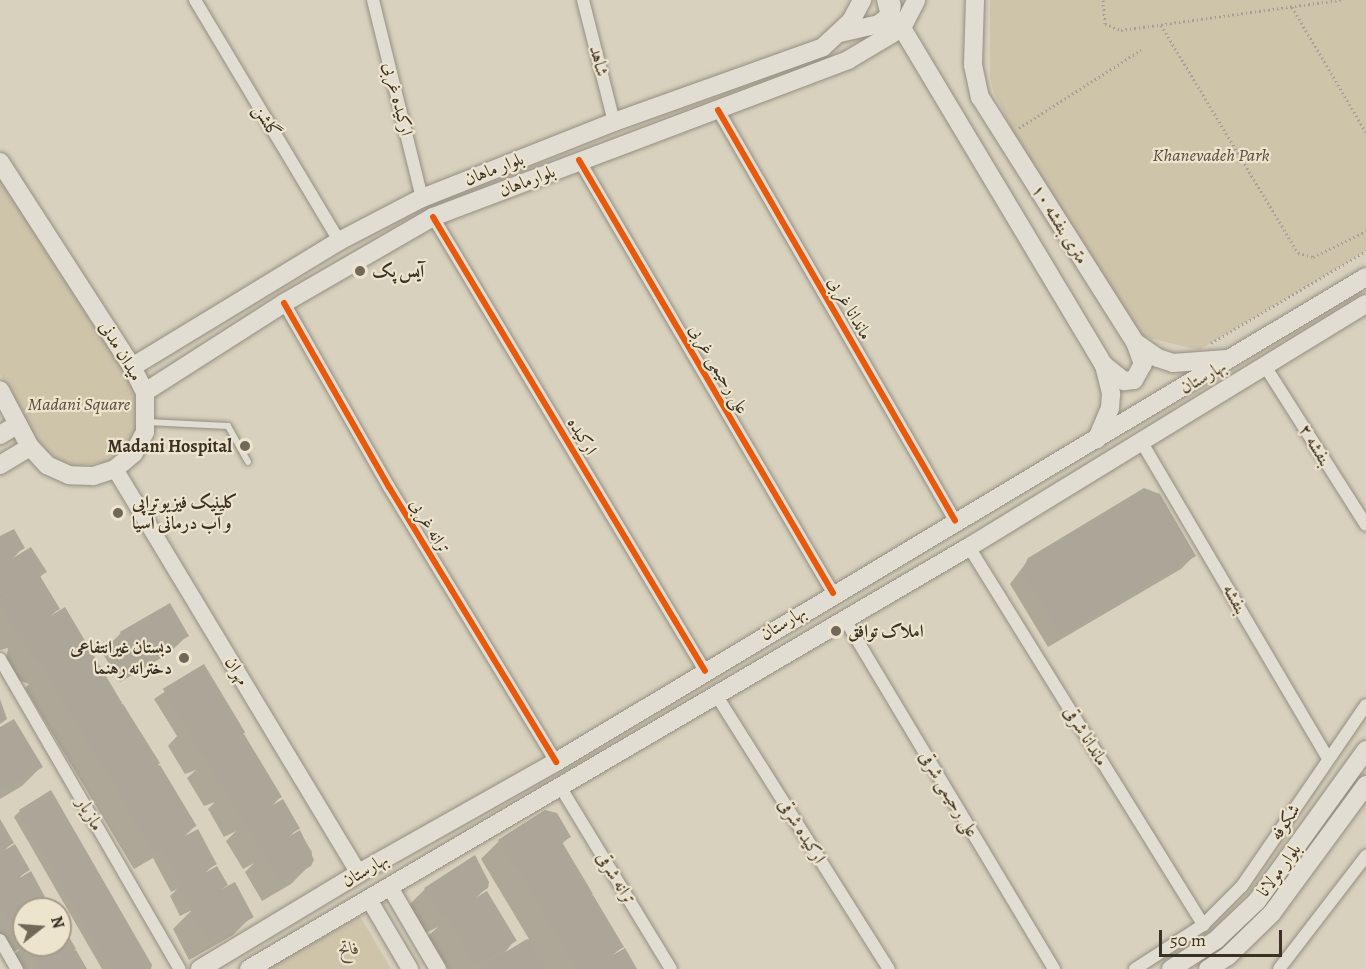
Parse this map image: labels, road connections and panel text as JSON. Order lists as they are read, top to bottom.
{
  "streets": {
    "main road": [
      "بلوار ماهان",
      "بلوارماهان",
      "۱۰ متری بنفشه",
      "میدان مدنی",
      "بهارستان",
      "بلوار مولانا"
    ],
    "street": [
      "شاهد",
      "ارکیده غربی",
      "گلشن",
      "ماندانا غربی",
      "علی رحیمی غربی",
      "ارکیده",
      "بنفشه ۲",
      "ترانه غربی",
      "بنفشه",
      "مهران",
      "ماندانا شرقی",
      "علی رحیمی شرقی",
      "مازیار",
      "شکوفه",
      "ارکیده شرقی",
      "ترانه شرقی"
    ]
  },
  "crossings": [
    ["شاهد", "بلوار ماهان"],
    ["ارکیده غربی", "بلوار ماهان"],
    ["گلشن", "بلوار ماهان"],
    ["بلوار ماهان", "میدان مدنی"],
    ["بلوارماهان", "۱۰ متری بنفشه"],
    ["بلوارماهان", "ماندانا غربی"],
    ["بلوارماهان", "میدان مدنی"],
    ["بلوارماهان", "علی رحیمی غربی"],
    ["بلوارماهان", "ارکیده"],
    ["بلوارماهان", "ترانه غربی"],
    ["۱۰ متری بنفشه", "بهارستان"],
    ["ماندانا غربی", "بهارستان"],
    ["میدان مدنی", "مهران"],
    ["علی رحیمی غربی", "بهارستان"],
    ["بهارستان", "ارکیده"],
    ["بهارستان", "بنفشه ۲"],
    ["بهارستان", "ترانه غربی"],
    ["بهارستان", "بنفشه"],
    ["بهارستان", "مهران"],
    ["بهارستان", "ماندانا شرقی"],
    ["بهارستان", "علی رحیمی شرقی"],
    ["بهارستان", "ارکیده شرقی"],
    ["بهارستان", "ترانه شرقی"],
    ["بنفشه", "شکوفه"],
    ["ماندانا شرقی", "شکوفه"]
  ],
  "parks": ["Khanevadeh Park", "Madani Square", "فاتح"],
  "places": [
    "آیس پک",
    "Madani Hospital",
    "کلینیک فیزیوتراپی و آب درمانی آسیا",
    "املاک توافق",
    "دبستان غیرانتفاعی دخترانه رهنما"
  ],
  "scale_bar": "50 m",
  "north": "right"
}
